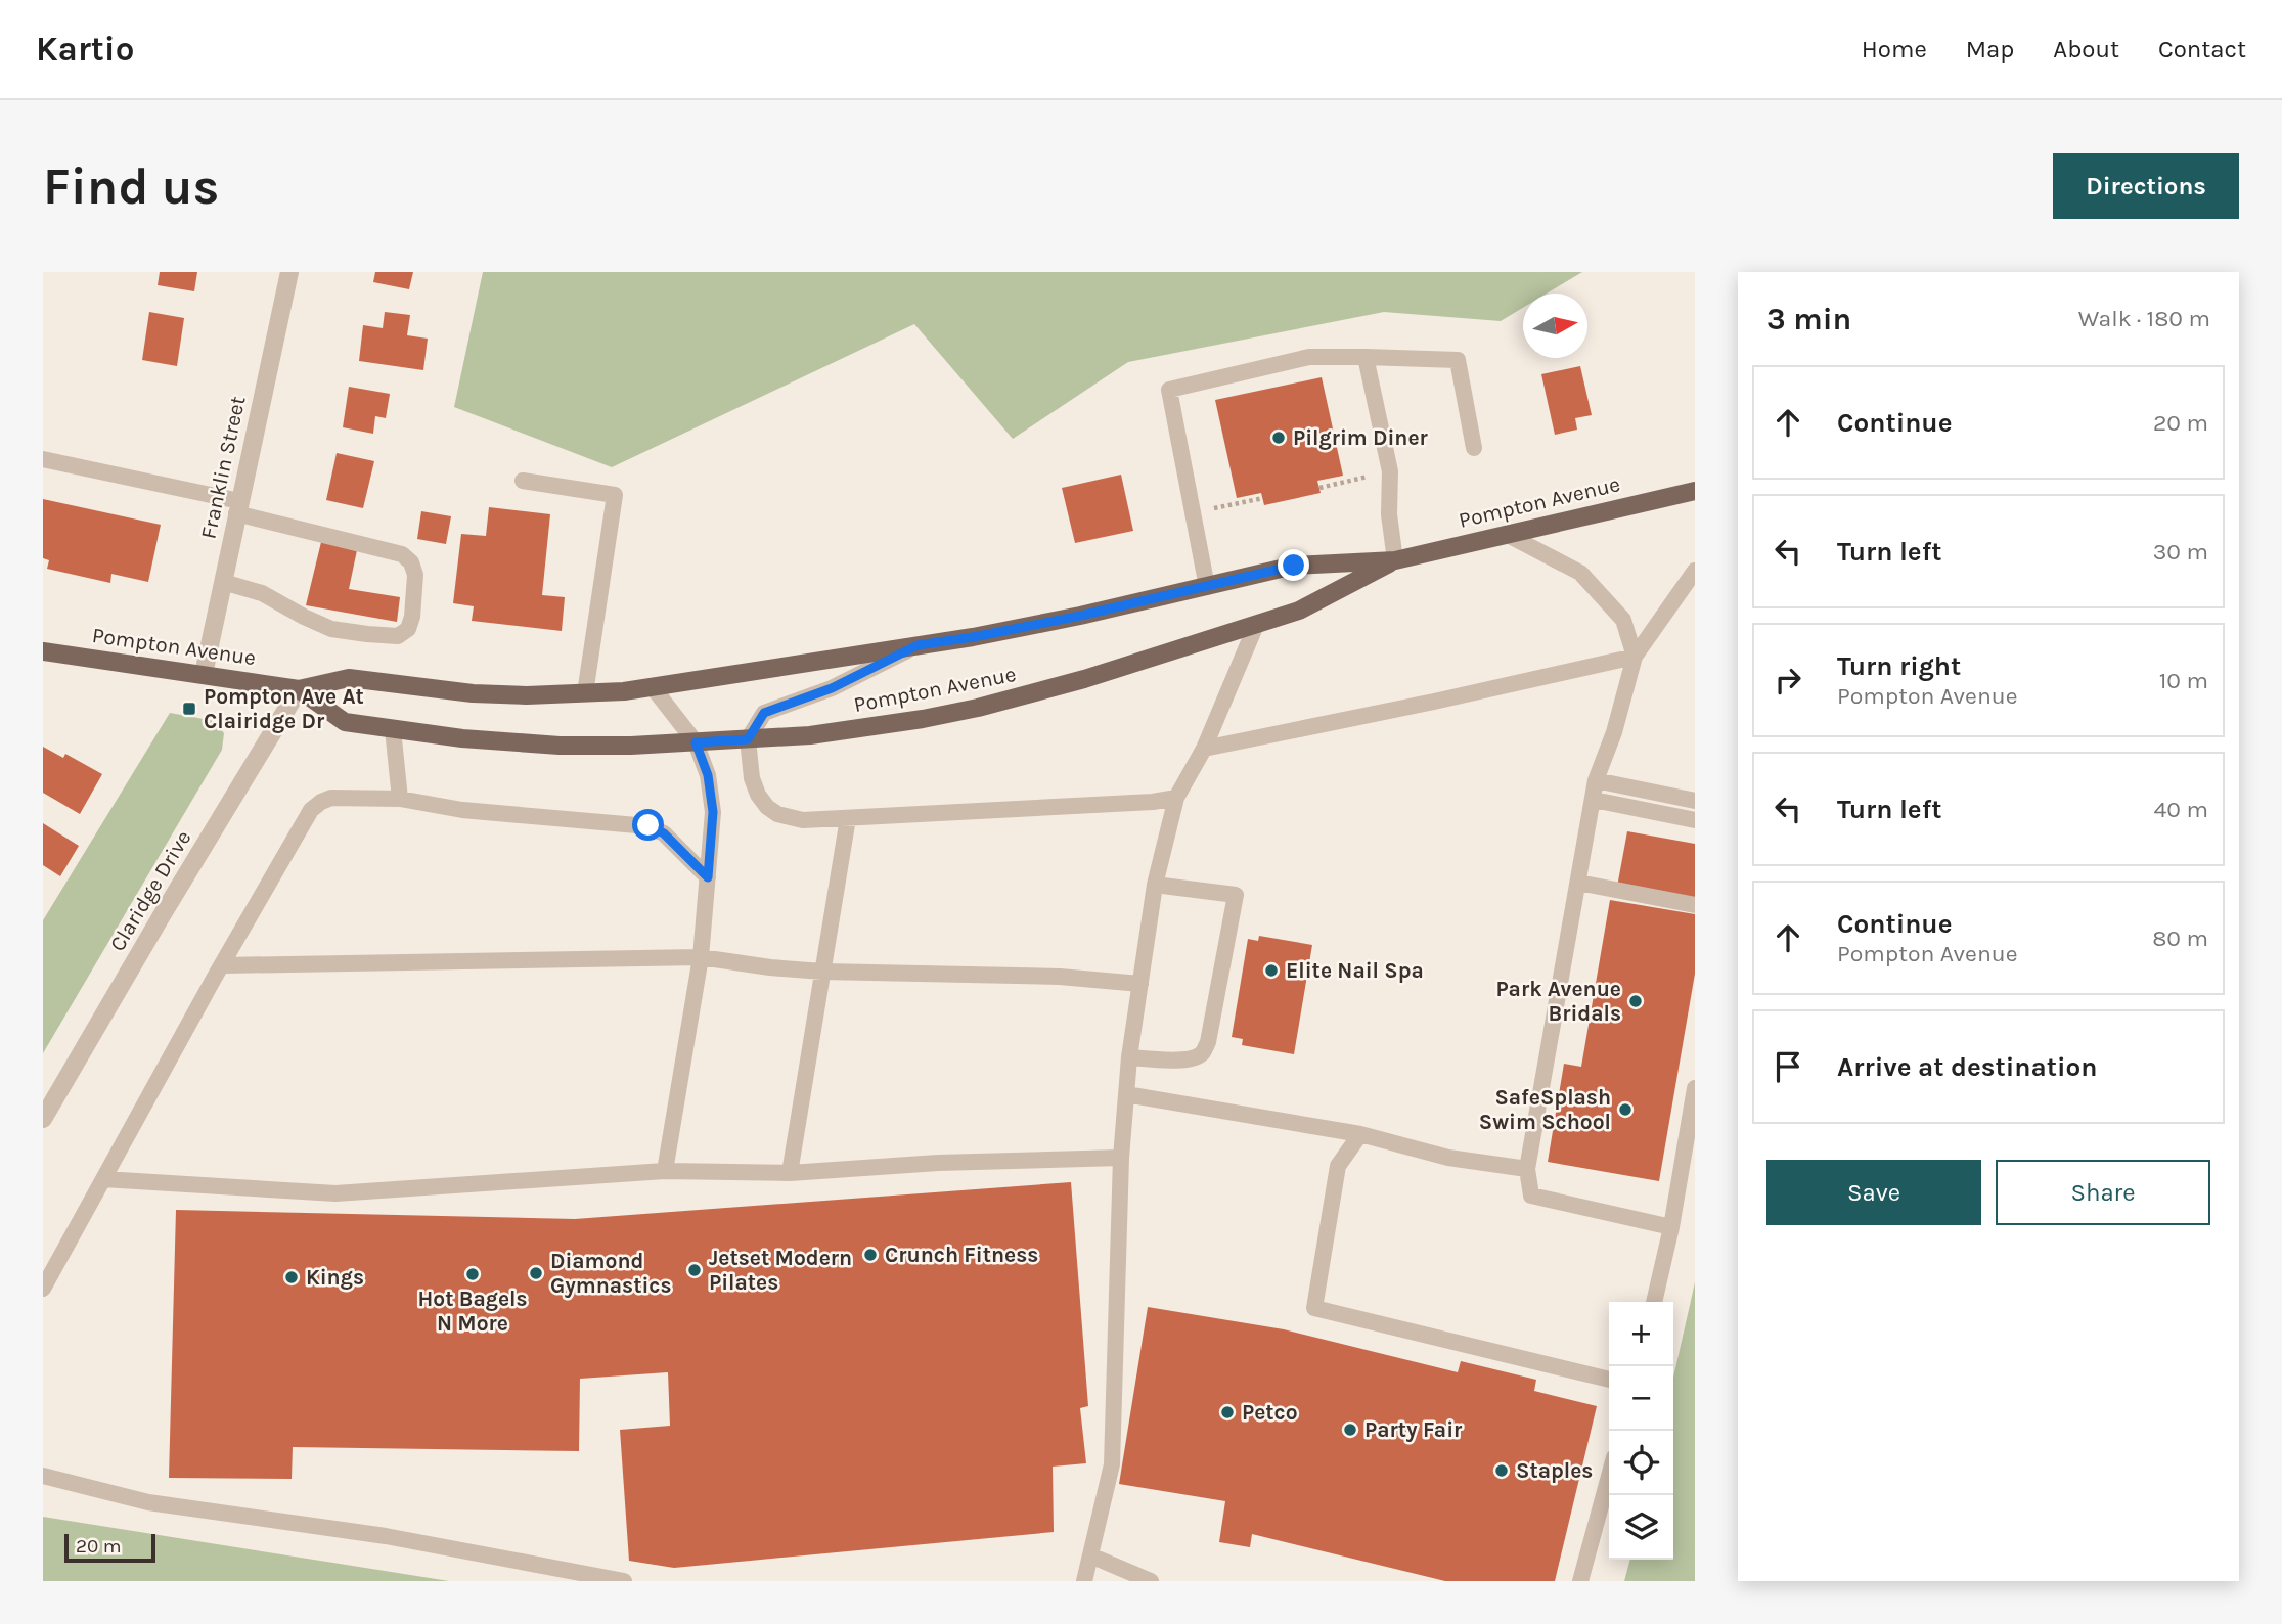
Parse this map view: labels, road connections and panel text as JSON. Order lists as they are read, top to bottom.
{
  "streets": {
    "main road": ["Pompton Avenue"],
    "street": ["Franklin Street", "Claridge Drive"]
  },
  "crossings": [
    ["Franklin Street", "Pompton Avenue"],
    ["Pompton Avenue", "Claridge Drive"]
  ],
  "places": {
    "other": [
      "Pilgrim Diner",
      "Elite Nail Spa",
      "Park Avenue Bridals",
      "SafeSplash Swim School",
      "Crunch Fitness",
      "Jetset Modern Pilates",
      "Diamond Gymnastics",
      "Hot Bagels N More",
      "Kings",
      "Petco",
      "Party Fair",
      "Staples"
    ],
    "transit": ["Pompton Ave At Clairidge Dr"]
  },
  "scale_bar": "20 m",
  "north": "right",
  "page": {
    "header": "Kartio",
    "nav": [
      "Home",
      "Map",
      "About",
      "Contact"
    ],
    "buttons": [
      "Directions",
      ["Save", "Share"]
    ],
    "title": "Find us",
    "heading": ["3 min", "Walk · 180 m"],
    "list": [
      ["Continue", "20 m"],
      ["Turn left", "30 m"],
      ["Turn right", "Pompton Avenue", "10 m"],
      ["Turn left", "40 m"],
      ["Continue", "Pompton Avenue", "80 m"],
      "Arrive at destination"
    ],
    "map_buttons": ["+", "−"],
    "scale": "20 m"
  }
}
